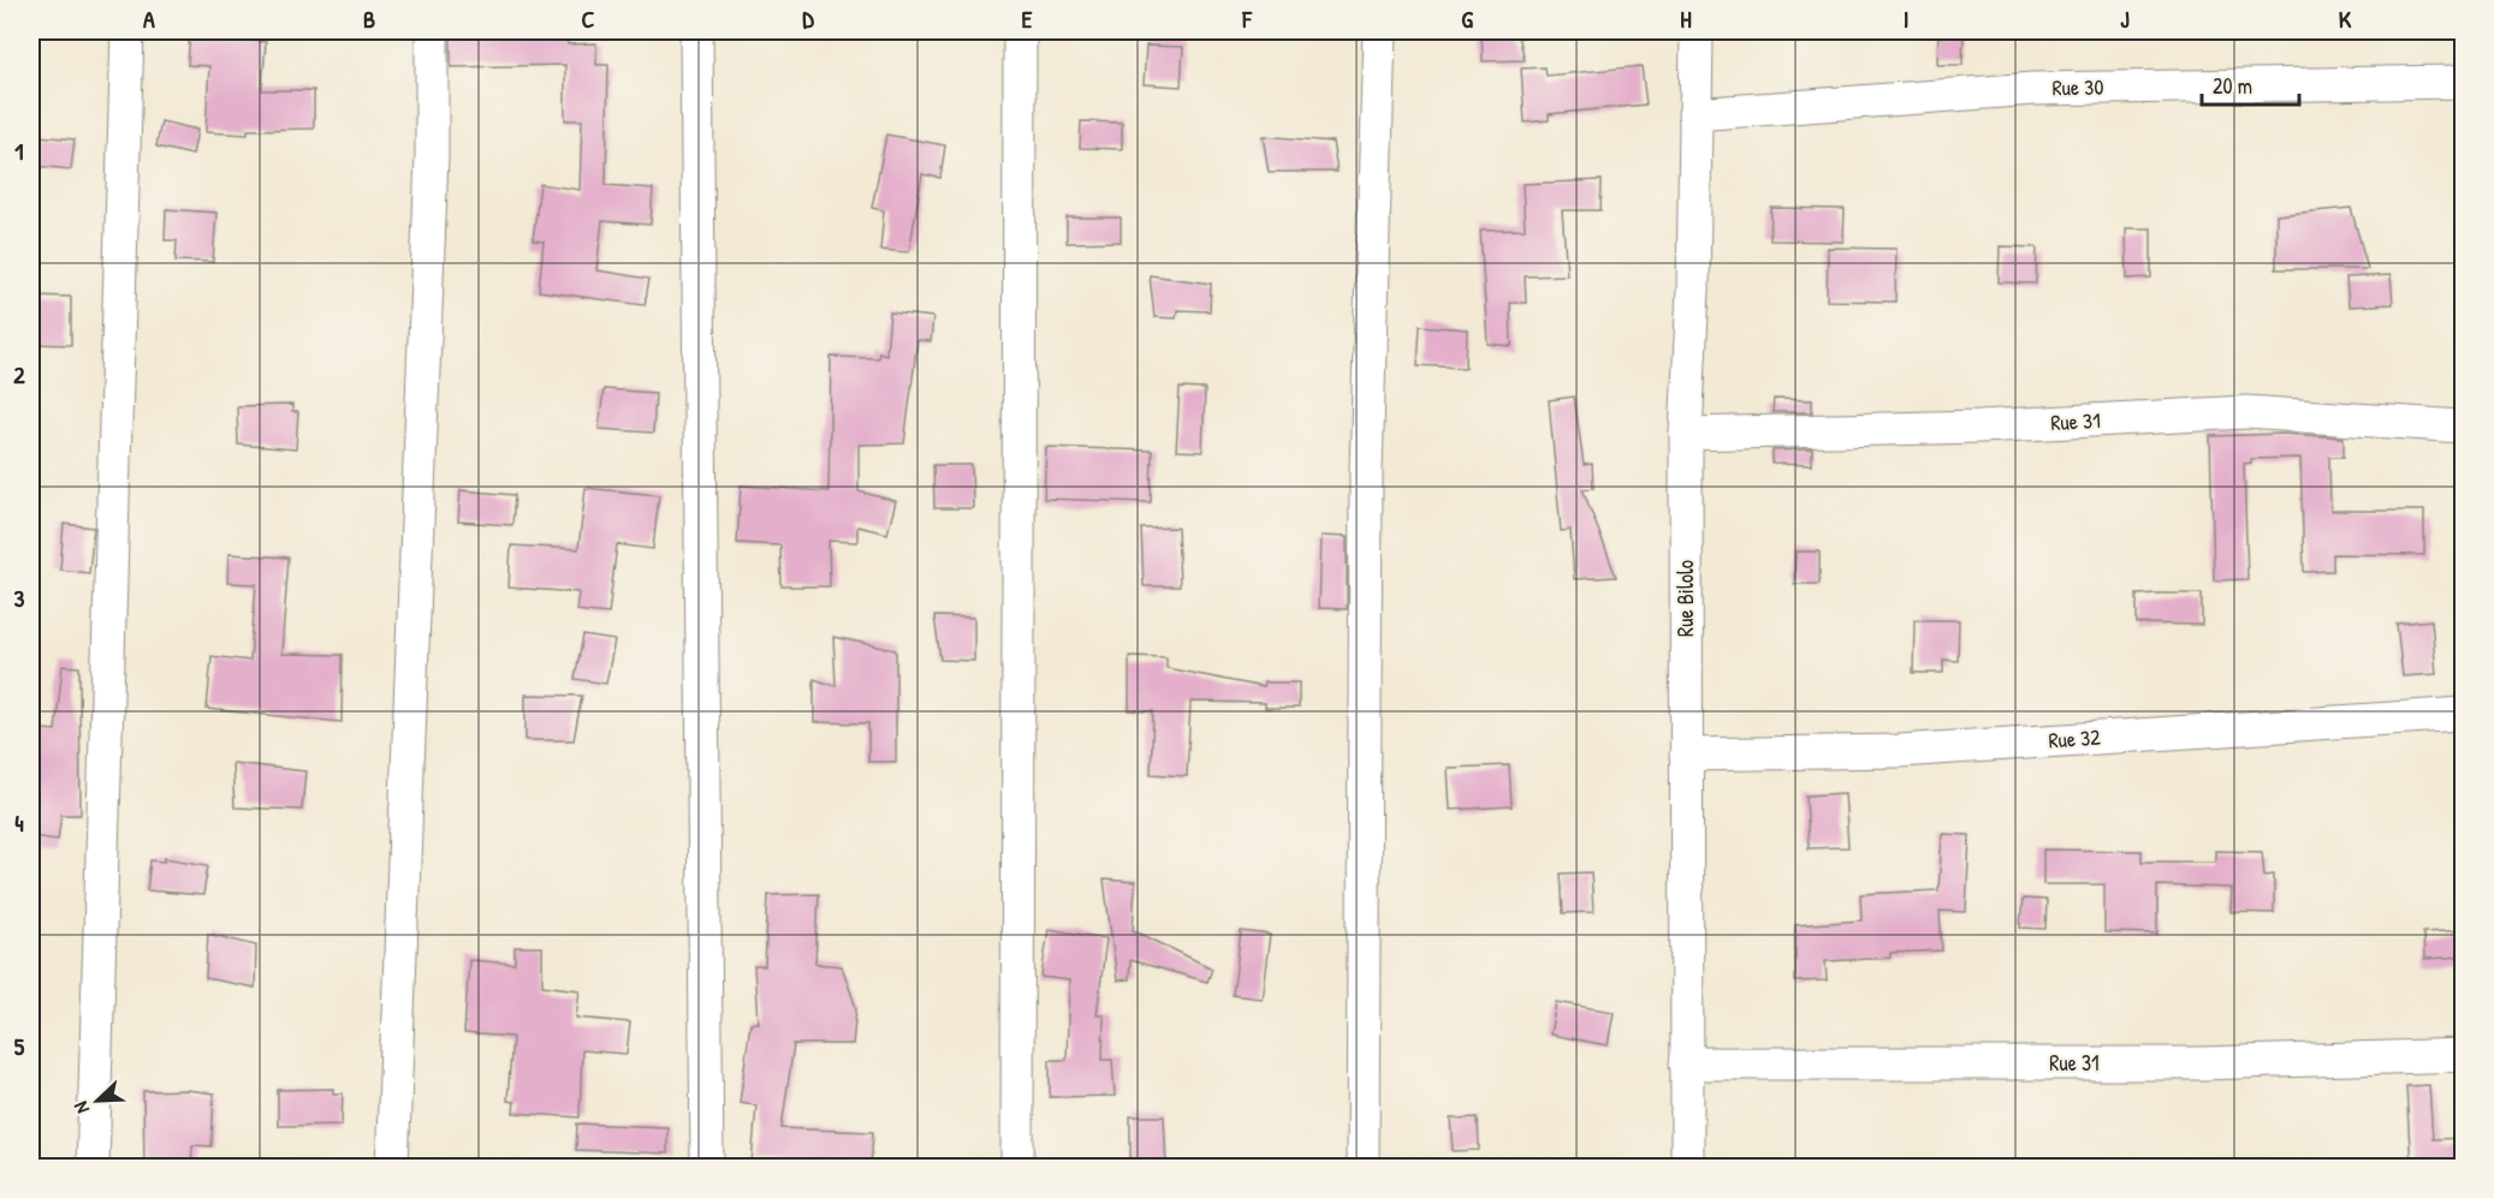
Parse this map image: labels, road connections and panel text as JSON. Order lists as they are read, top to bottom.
{
  "streets": {
    "street": [
      "Rue 30",
      "Rue 31",
      "Rue Bilolo",
      "Rue 32"
    ]
  },
  "crossings": [
    ["Rue 30", "Rue Bilolo"],
    ["Rue 31", "Rue Bilolo"],
    ["Rue Bilolo", "Rue 32"]
  ],
  "scale_bar": "20 m",
  "north": "bottom left",
  "grid": {
    "columns": [
      "A",
      "B",
      "C",
      "D",
      "E",
      "F",
      "G",
      "H",
      "I",
      "J",
      "K"
    ],
    "rows": [
      "1",
      "2",
      "3",
      "4",
      "5"
    ]
  }
}
